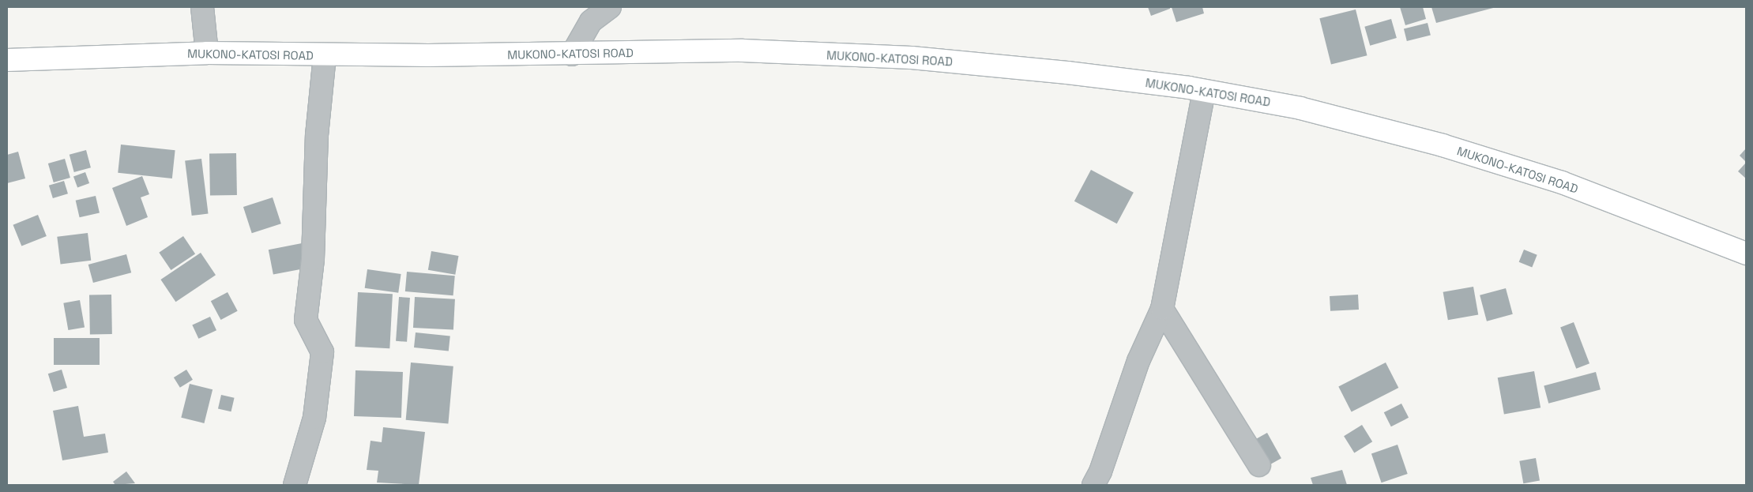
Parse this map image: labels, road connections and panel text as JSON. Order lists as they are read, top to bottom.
{
  "streets": {
    "main road": ["MUKONO-KATOSI ROAD"]
  }
}
